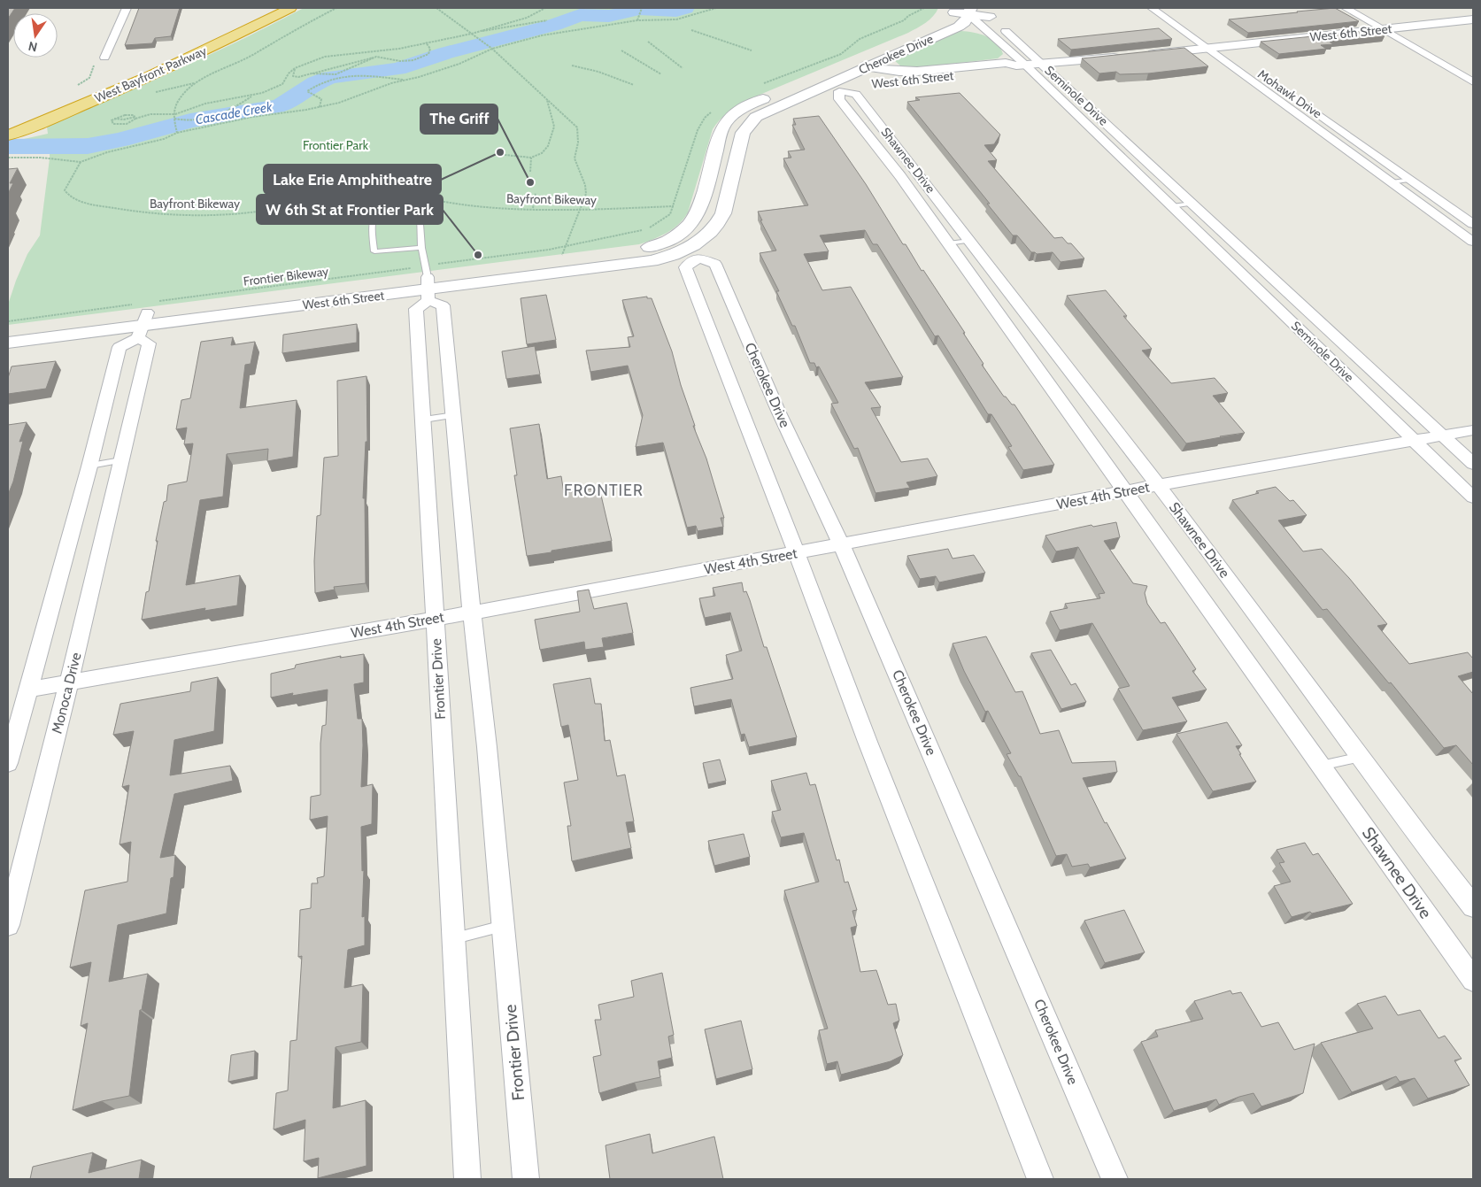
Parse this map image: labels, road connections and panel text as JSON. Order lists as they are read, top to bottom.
{
  "streets": {
    "highway": ["West Bayfront Parkway"],
    "main road": ["West 6th Street", "Cherokee Drive"],
    "street": [
      "Mohawk Drive",
      "Seminole Drive",
      "Shawnee Drive",
      "West 4th Street",
      "Frontier Drive",
      "Monoca Drive"
    ],
    "path": ["Bayfront Bikeway", "Frontier Bikeway"]
  },
  "crossings": [
    ["West 6th Street", "Cherokee Drive"],
    ["West 6th Street", "Mohawk Drive"],
    ["West 6th Street", "Seminole Drive"],
    ["West 6th Street", "Shawnee Drive"],
    ["West 6th Street", "Frontier Bikeway"],
    ["West 6th Street", "Frontier Drive"],
    ["West 6th Street", "Monoca Drive"],
    ["Cherokee Drive", "Seminole Drive"],
    ["Cherokee Drive", "Shawnee Drive"],
    ["Cherokee Drive", "West 4th Street"],
    ["Seminole Drive", "West 4th Street"],
    ["Shawnee Drive", "West 4th Street"],
    ["Frontier Bikeway", "Frontier Drive"],
    ["Frontier Bikeway", "Monoca Drive"],
    ["West 4th Street", "Frontier Drive"],
    ["West 4th Street", "Monoca Drive"]
  ],
  "districts": ["FRONTIER"],
  "water": ["Cascade Creek"],
  "parks": ["Frontier Park"],
  "places": ["Lake Erie Amphitheatre", "The Griff", "W 6th St at Frontier Park"],
  "north": "bottom"
}
